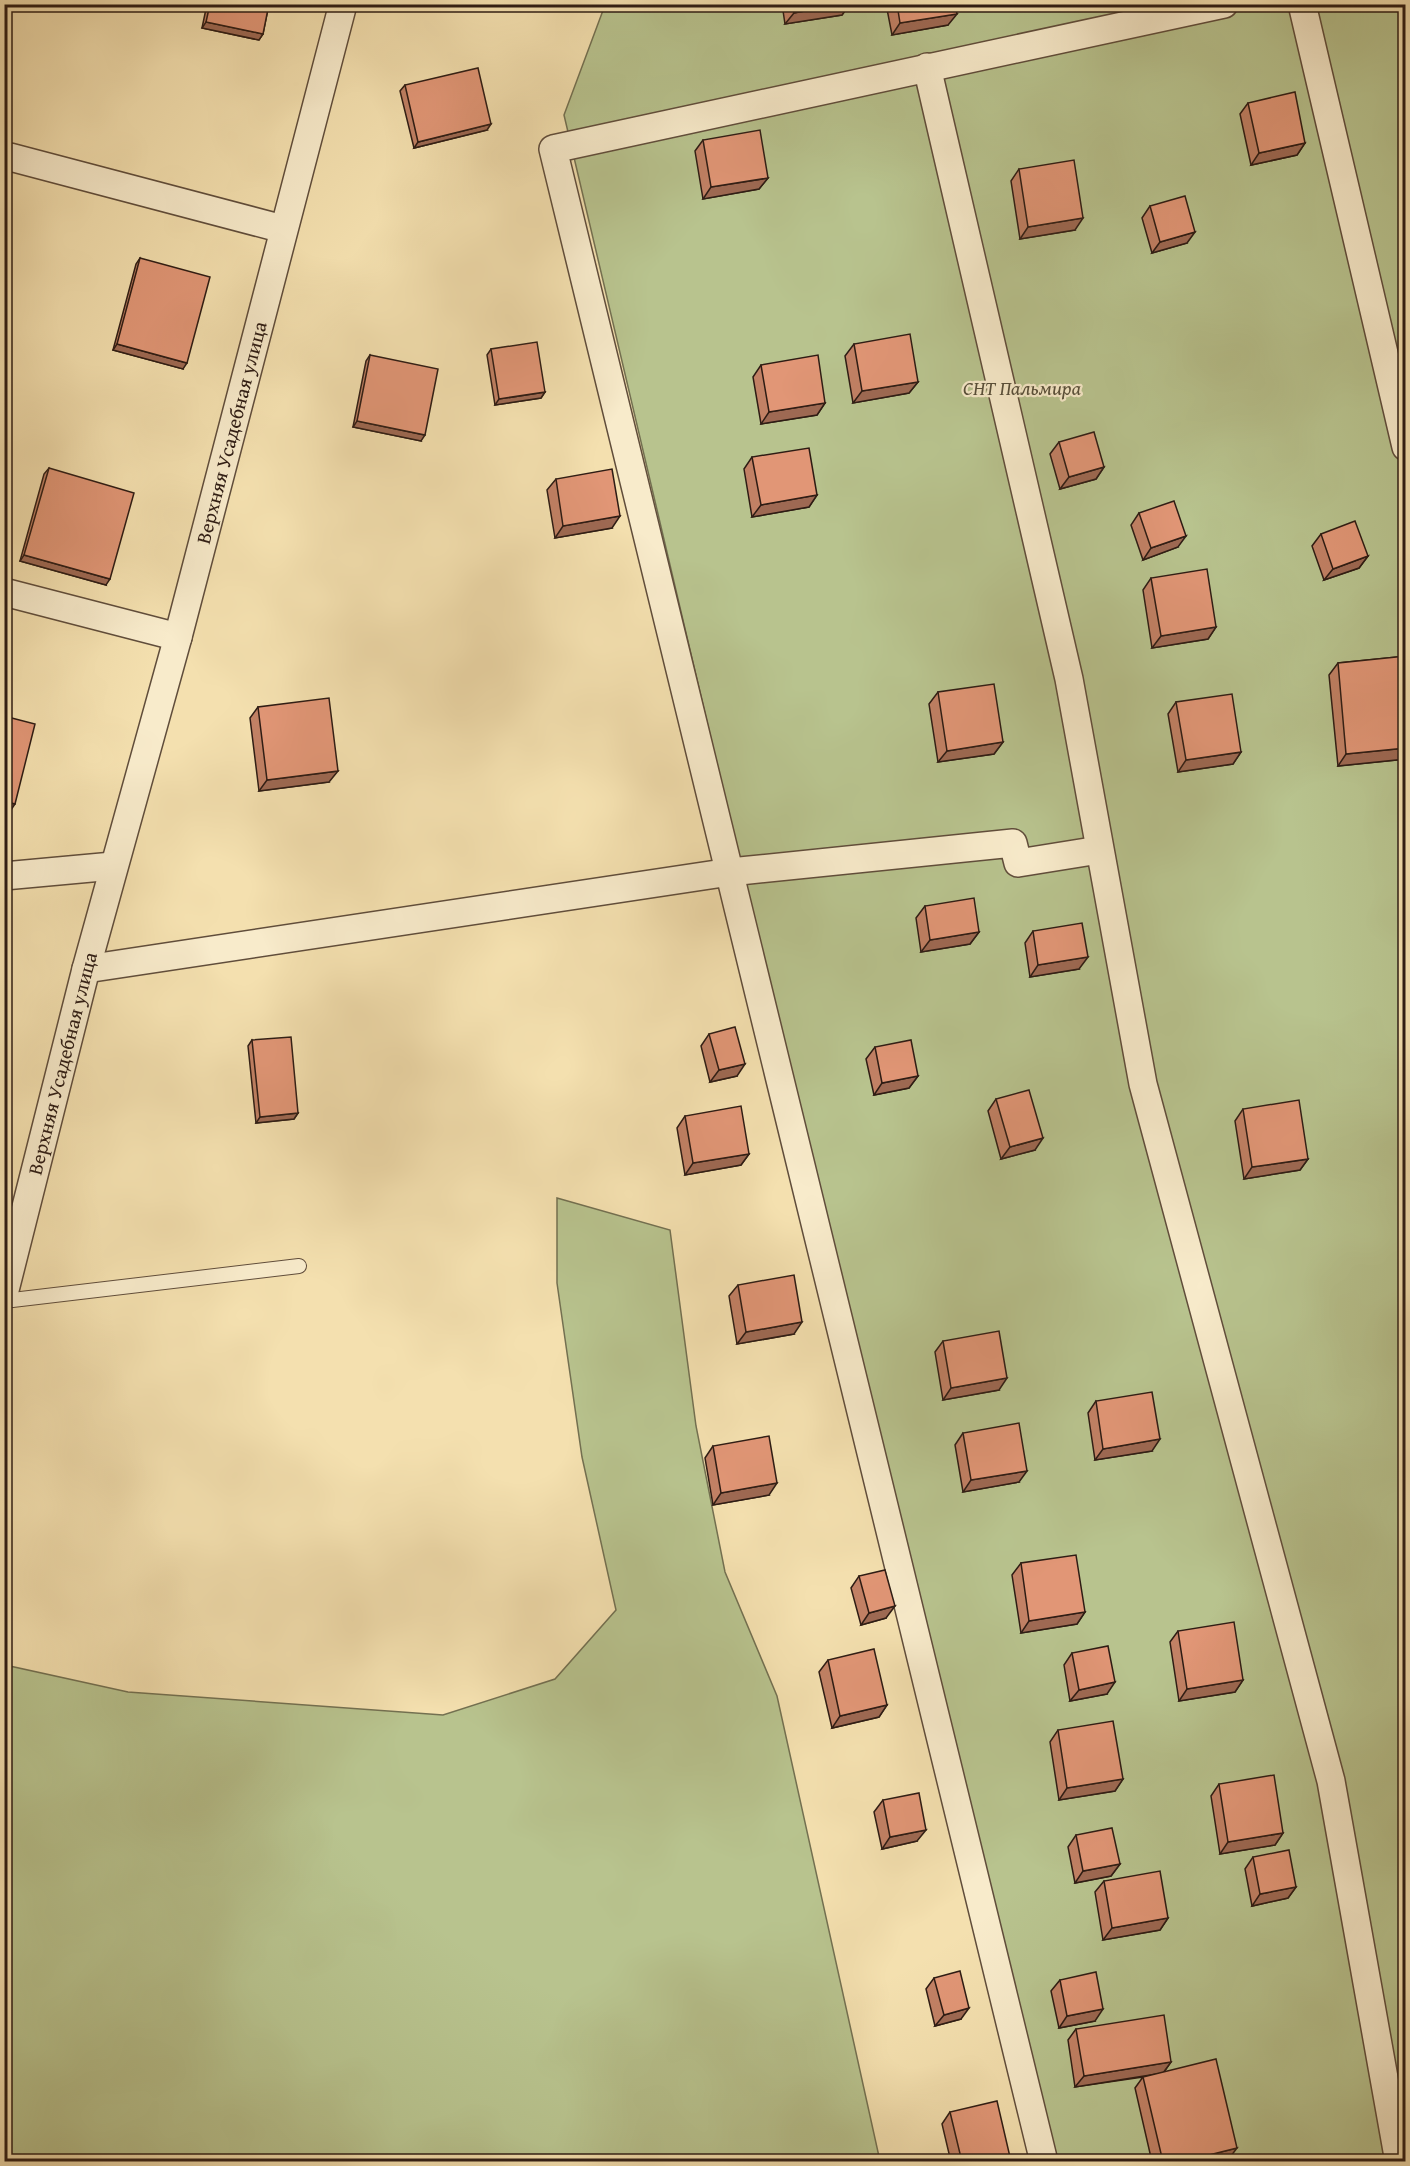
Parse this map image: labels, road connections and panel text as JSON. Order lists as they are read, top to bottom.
{
  "streets": {
    "street": ["Верхняя Усадебная улица"]
  },
  "parks": ["СНТ Пальмира"]
}
